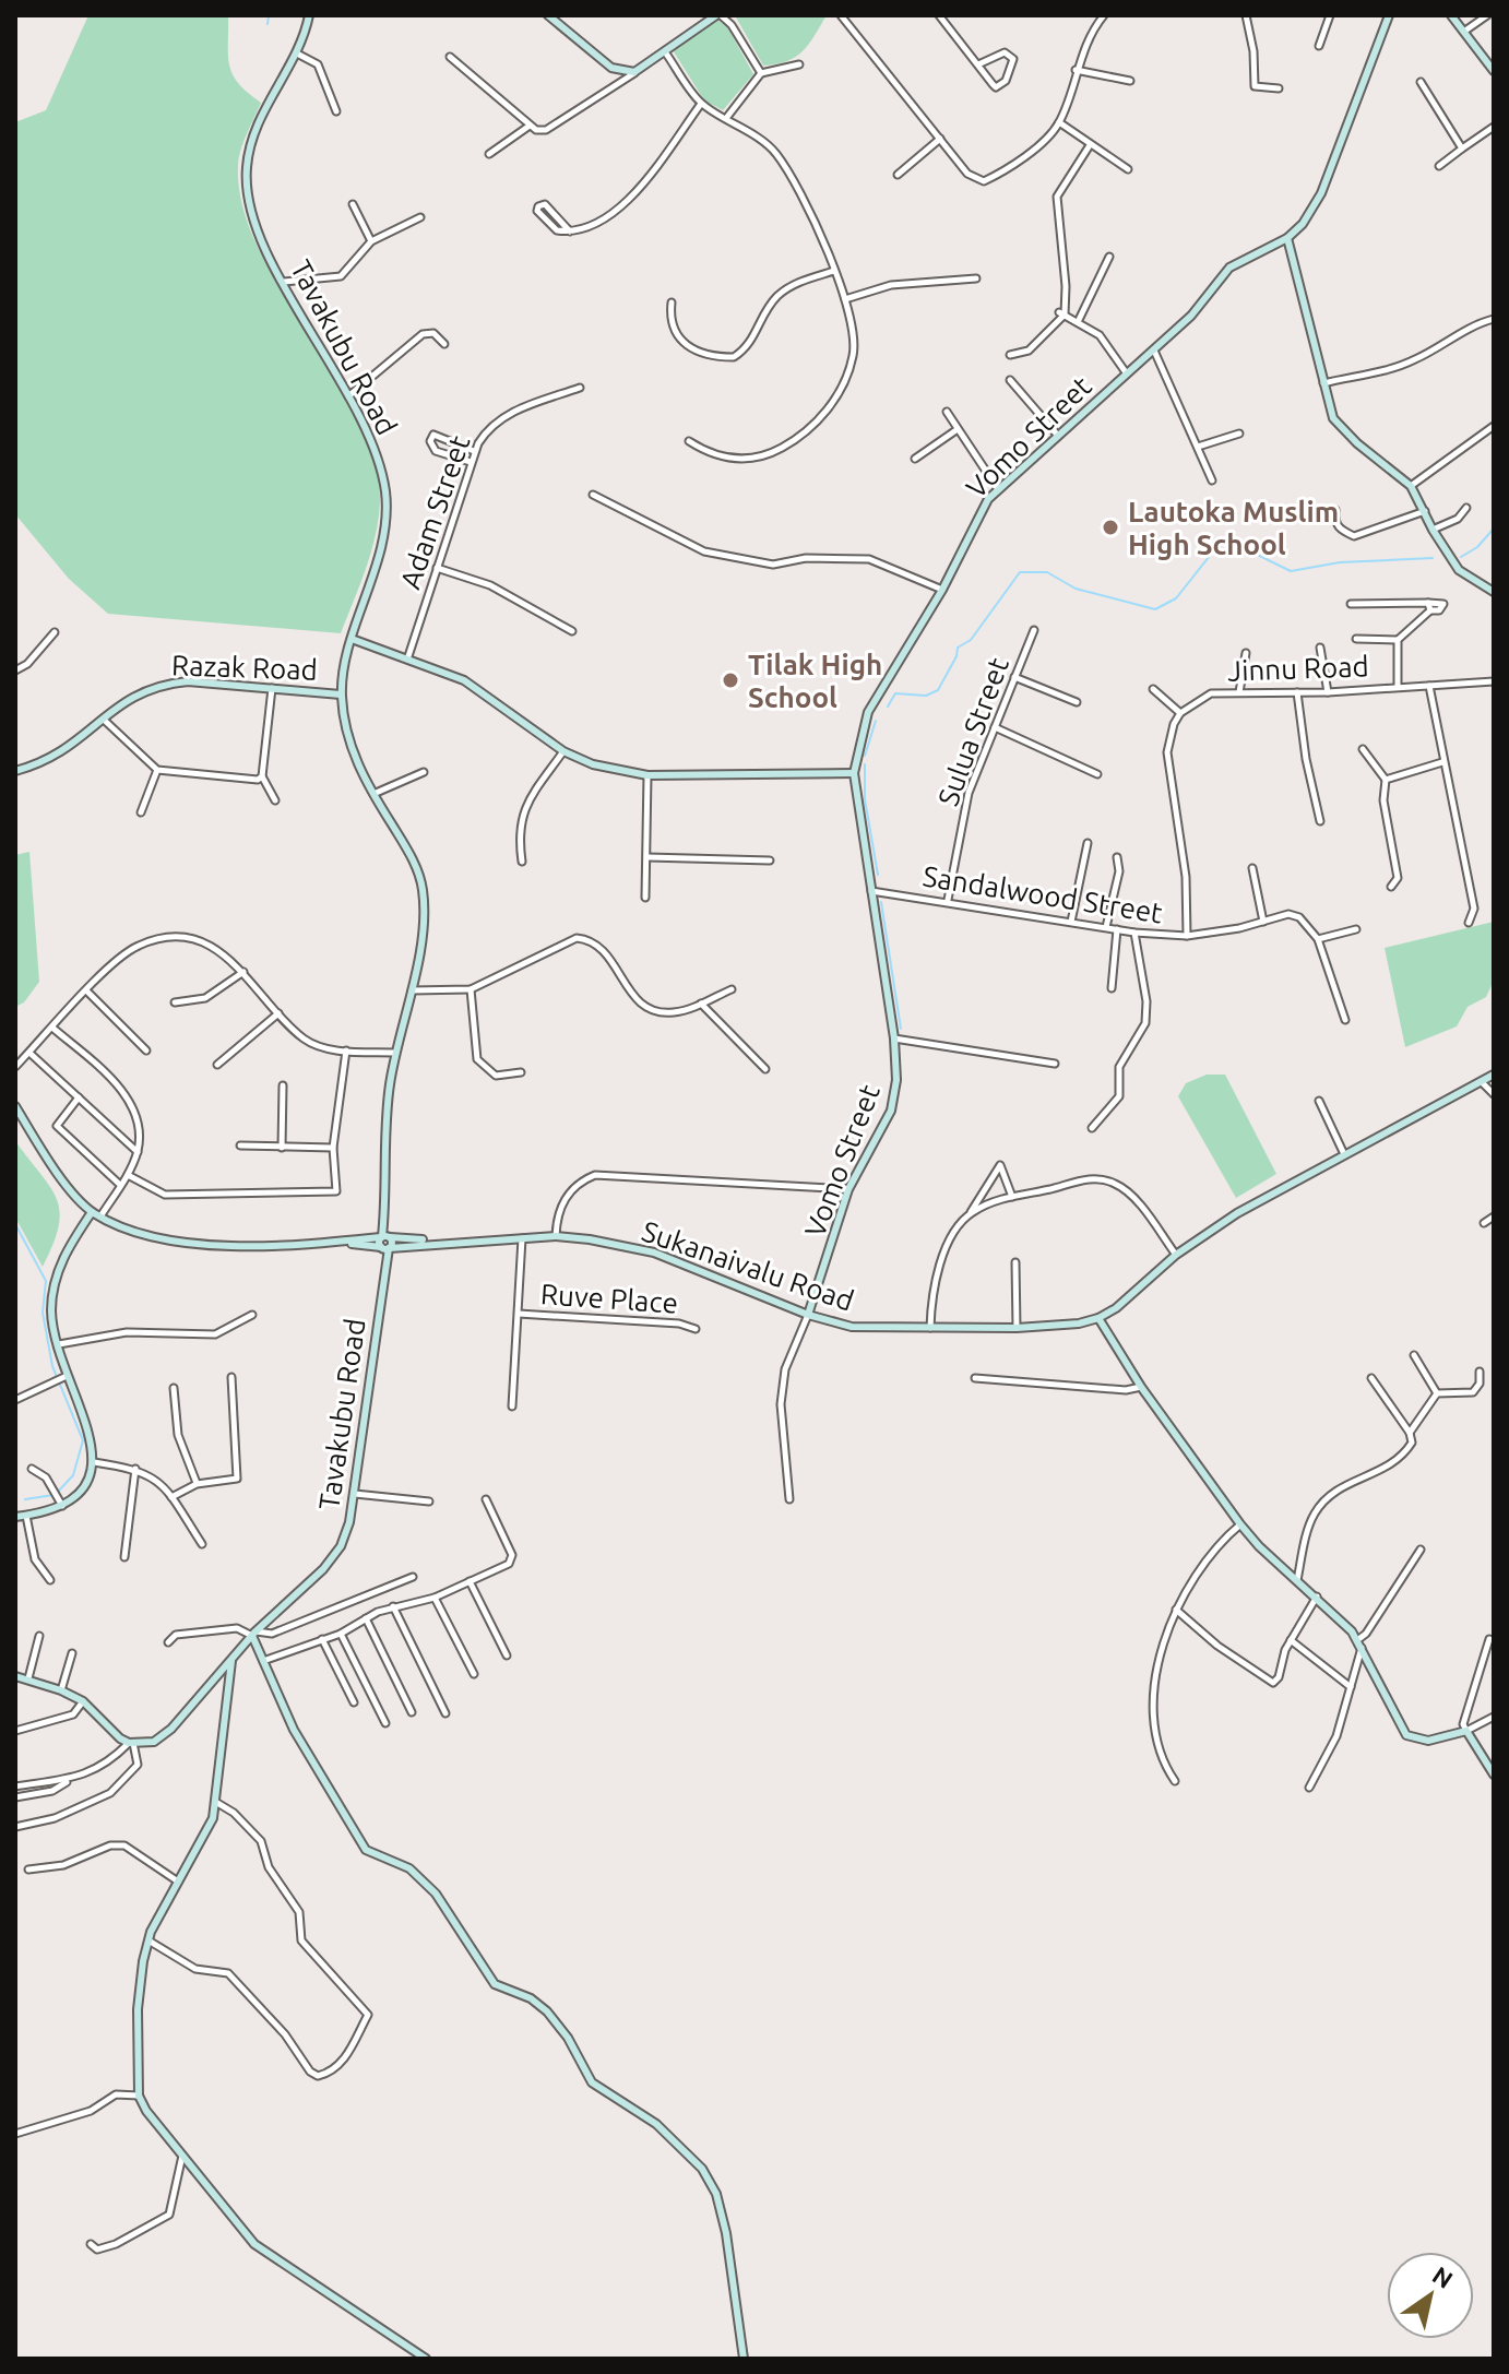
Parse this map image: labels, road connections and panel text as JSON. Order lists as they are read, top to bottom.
{
  "streets": {
    "main road": [
      "Tavakubu Road",
      "Vomo Street",
      "Razak Road",
      "Sukanaivalu Road"
    ],
    "street": [
      "Adam Street",
      "Jinnu Road",
      "Sulua Street",
      "Sandalwood Street",
      "Ruve Place"
    ]
  },
  "crossings": [
    ["Tavakubu Road", "Razak Road"],
    ["Tavakubu Road", "Sukanaivalu Road"],
    ["Vomo Street", "Sandalwood Street"],
    ["Vomo Street", "Sukanaivalu Road"],
    ["Sulua Street", "Sandalwood Street"]
  ],
  "places": ["Lautoka Muslim High School", "Tilak High School"],
  "north": "top right"
}
